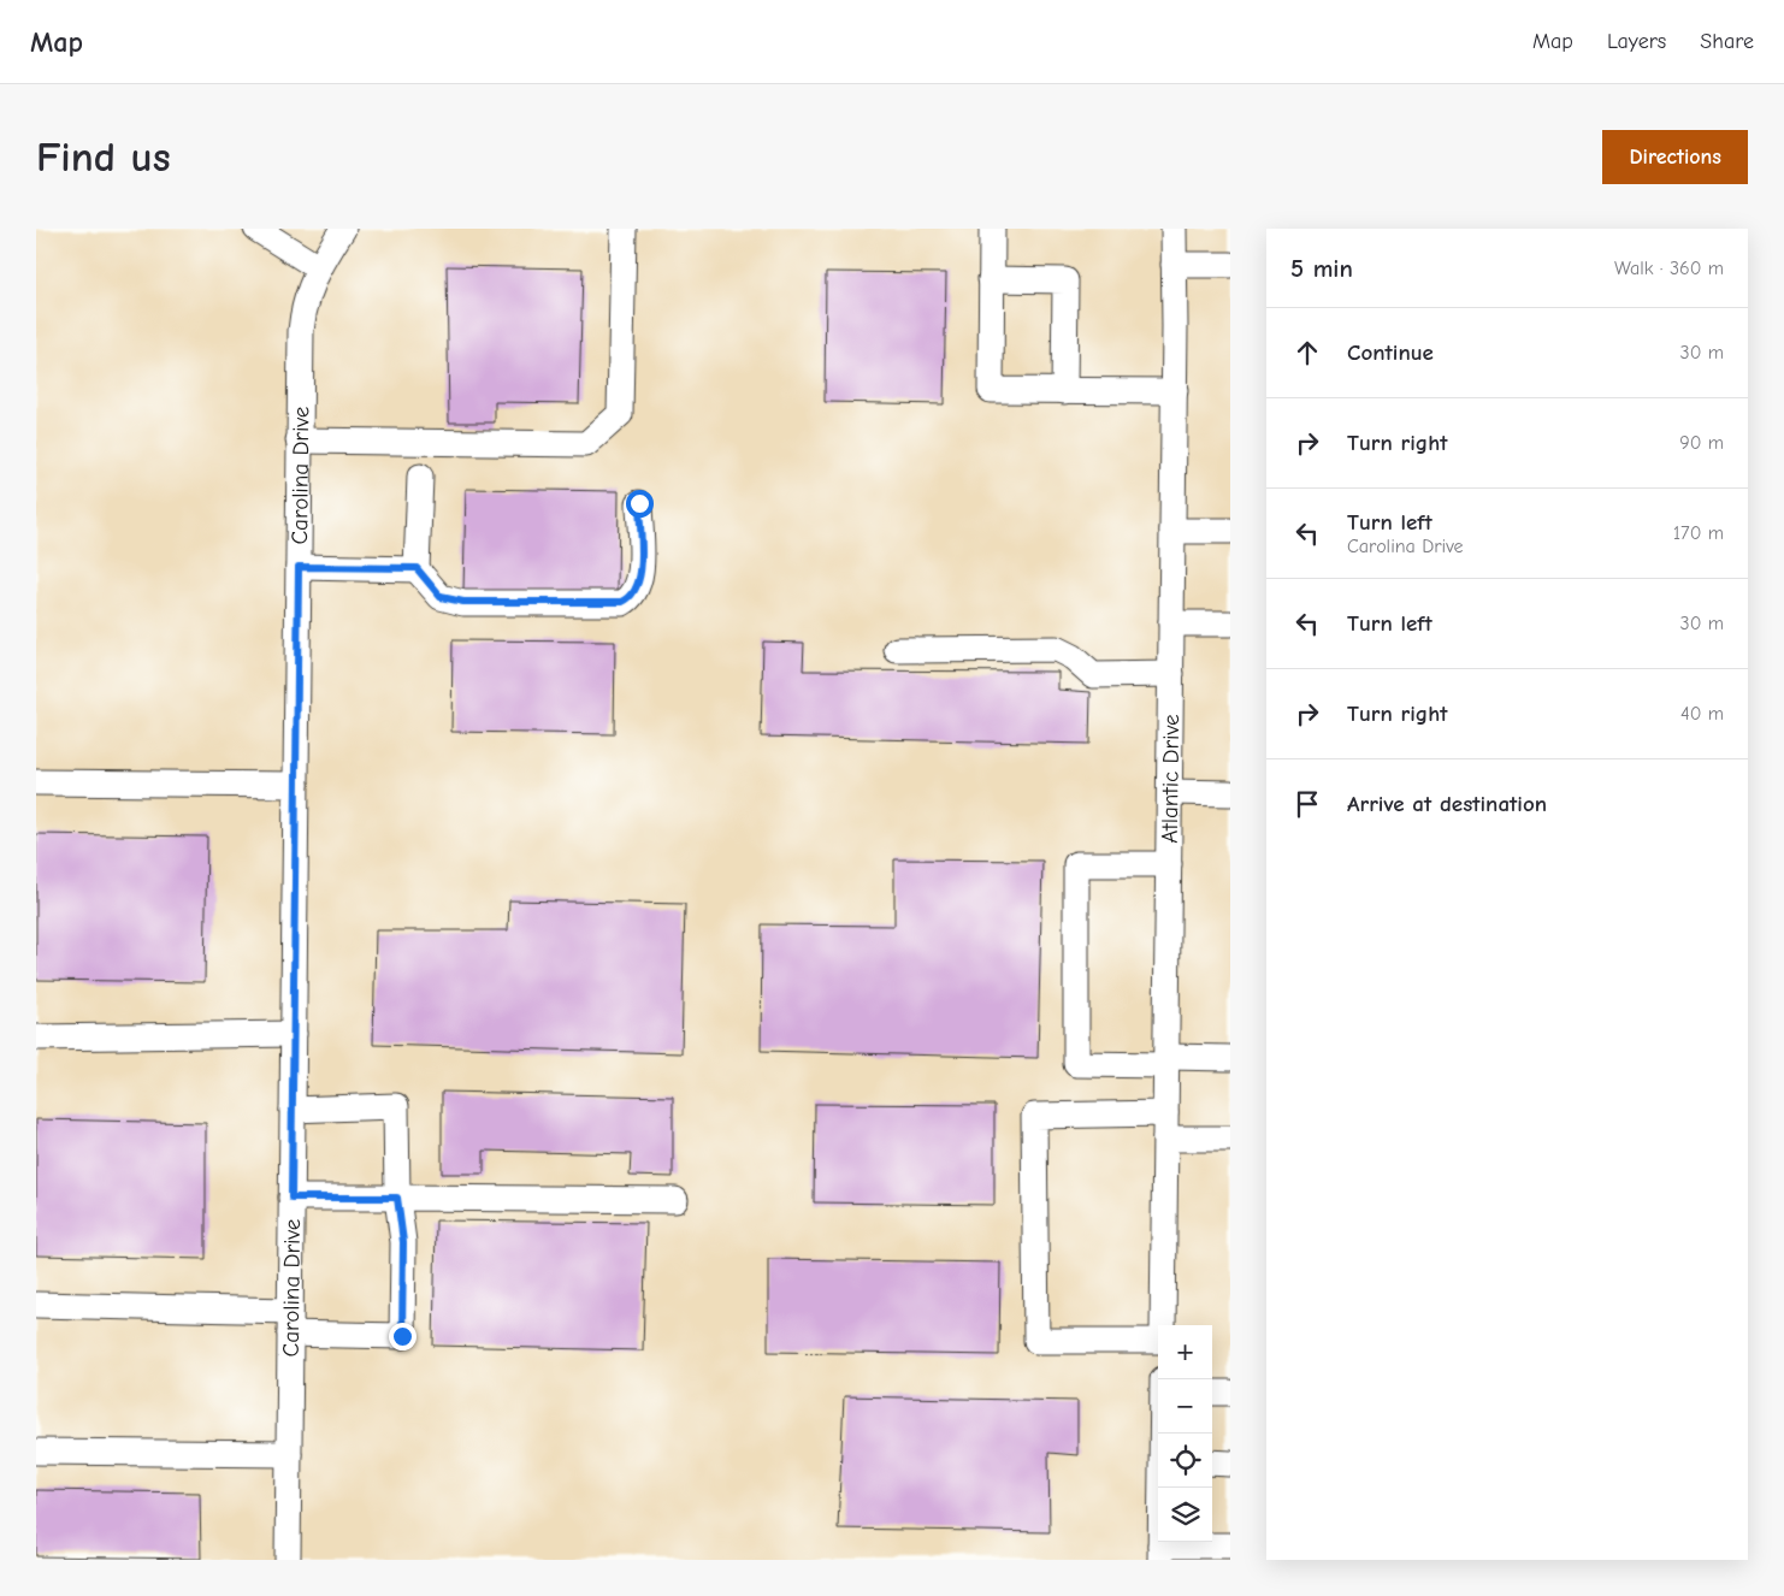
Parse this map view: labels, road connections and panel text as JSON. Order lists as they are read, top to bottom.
{
  "streets": {
    "street": ["Carolina Drive", "Atlantic Drive"]
  },
  "page": {
    "header": "Map",
    "nav": ["Map", "Layers", "Share"],
    "buttons": "Directions",
    "title": "Find us",
    "heading": ["5 min", "Walk · 360 m"],
    "list": [
      ["Continue", "30 m"],
      ["Turn right", "90 m"],
      ["Turn left", "Carolina Drive", "170 m"],
      ["Turn left", "30 m"],
      ["Turn right", "40 m"],
      "Arrive at destination"
    ],
    "map_buttons": ["+", "−"]
  }
}
